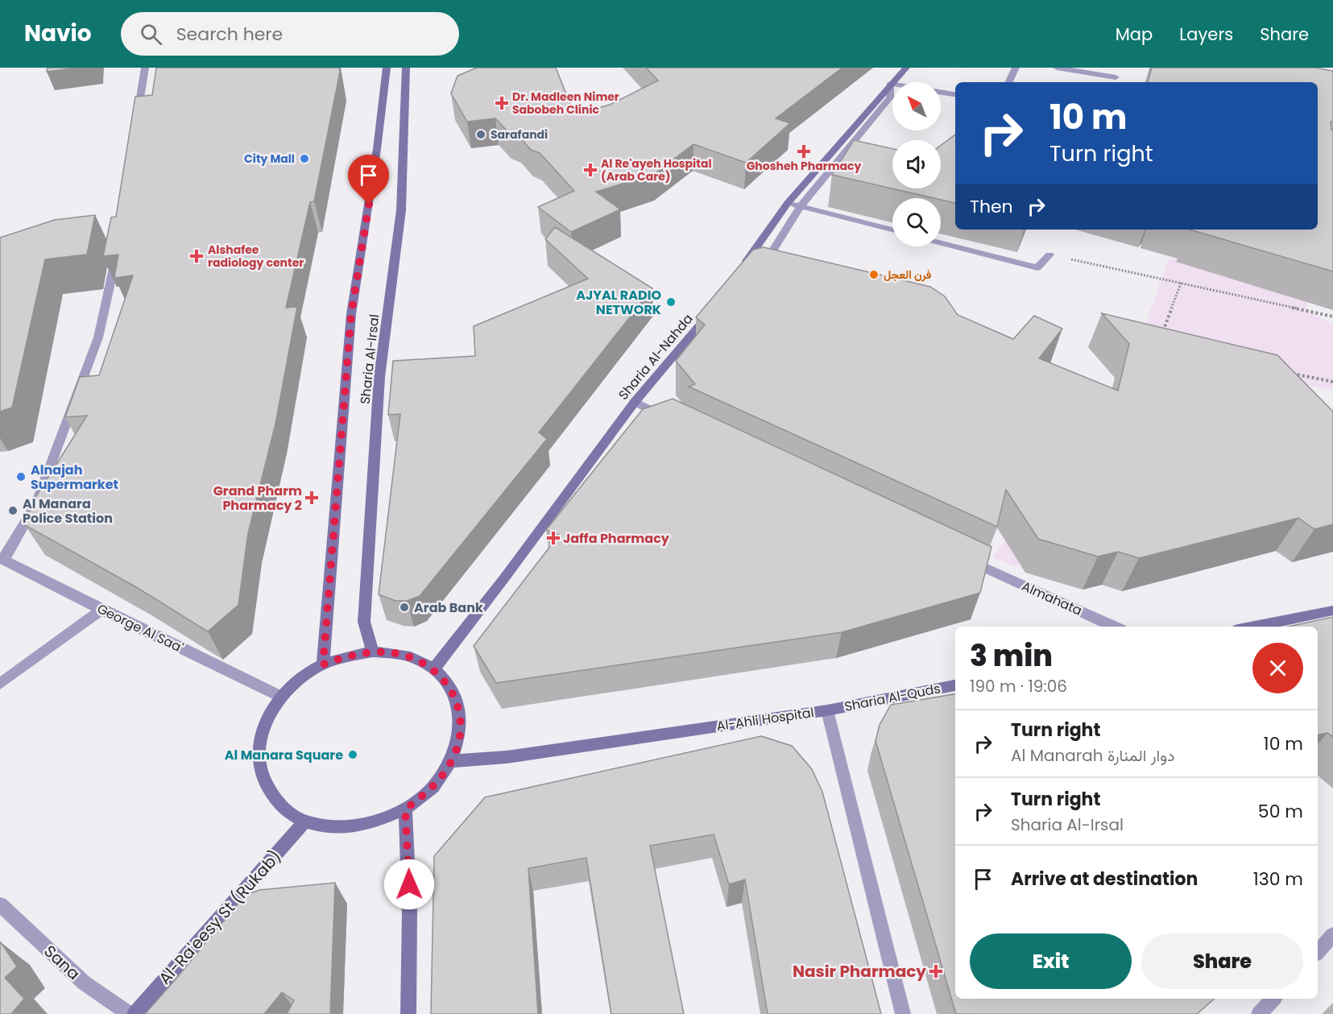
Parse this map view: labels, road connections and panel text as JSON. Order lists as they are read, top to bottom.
{
  "streets": {
    "main road": [
      "Sharia Al-Nahda",
      "Sharia Al-Irsal",
      "Sharia Al-Quds",
      "Al-Ahli Hospital",
      "Al-Ra'eesy St (Rukab)"
    ],
    "street": ["Almahata", "George Al Saa'", "Sana"]
  },
  "crossings": [
    ["Sharia Al-Quds", "Al-Ahli Hospital"]
  ],
  "places": {
    "health": [
      "Dr. Madleen Nimer Sabobeh Clinic",
      "Ghosheh Pharmacy",
      "Al Re'ayeh Hospital (Arab Care)",
      "Alshafee radiology center",
      "Grand Pharm Pharmacy 2",
      "Jaffa Pharmacy",
      "Nasir Pharmacy"
    ],
    "other": [
      "Sarafandi",
      "City Mall",
      "فرن العجل",
      "AJYAL RADIO NETWORK",
      "Alnajah Supermarket",
      "Al Manara Police Station",
      "Arab Bank",
      "Al Manara Square"
    ]
  },
  "north": "top left",
  "page": {
    "header": "Navio",
    "search": "Search here",
    "nav": ["Map", "Layers", "Share"],
    "turn": ["10 m", "Turn right"],
    "then": "Then",
    "heading": ["3 min", "190 m · 19:06"],
    "list": [
      {
        "name": "Turn right",
        "note": "Al Manarah دوار المنارة",
        "value": "10 m"
      },
      {
        "name": "Turn right",
        "note": "Sharia Al-Irsal",
        "value": "50 m"
      },
      {
        "name": "Arrive at destination",
        "value": "130 m"
      }
    ],
    "buttons": ["Exit", "Share"]
  }
}
